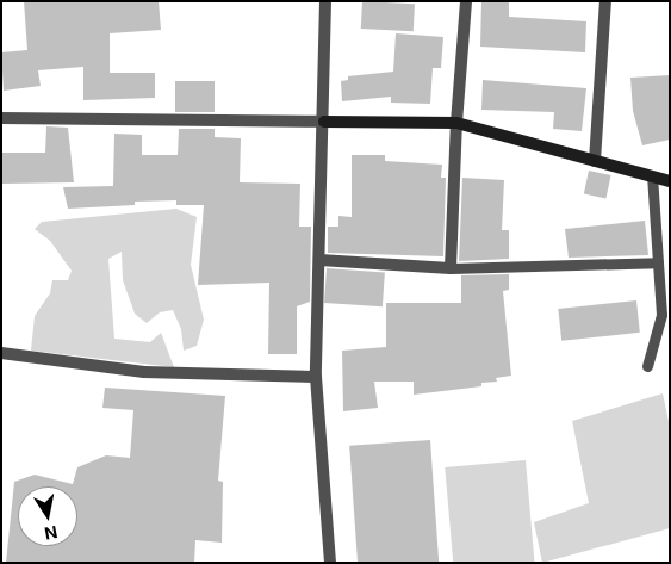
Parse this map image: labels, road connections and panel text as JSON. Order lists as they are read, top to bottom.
{
  "north": "bottom"
}
